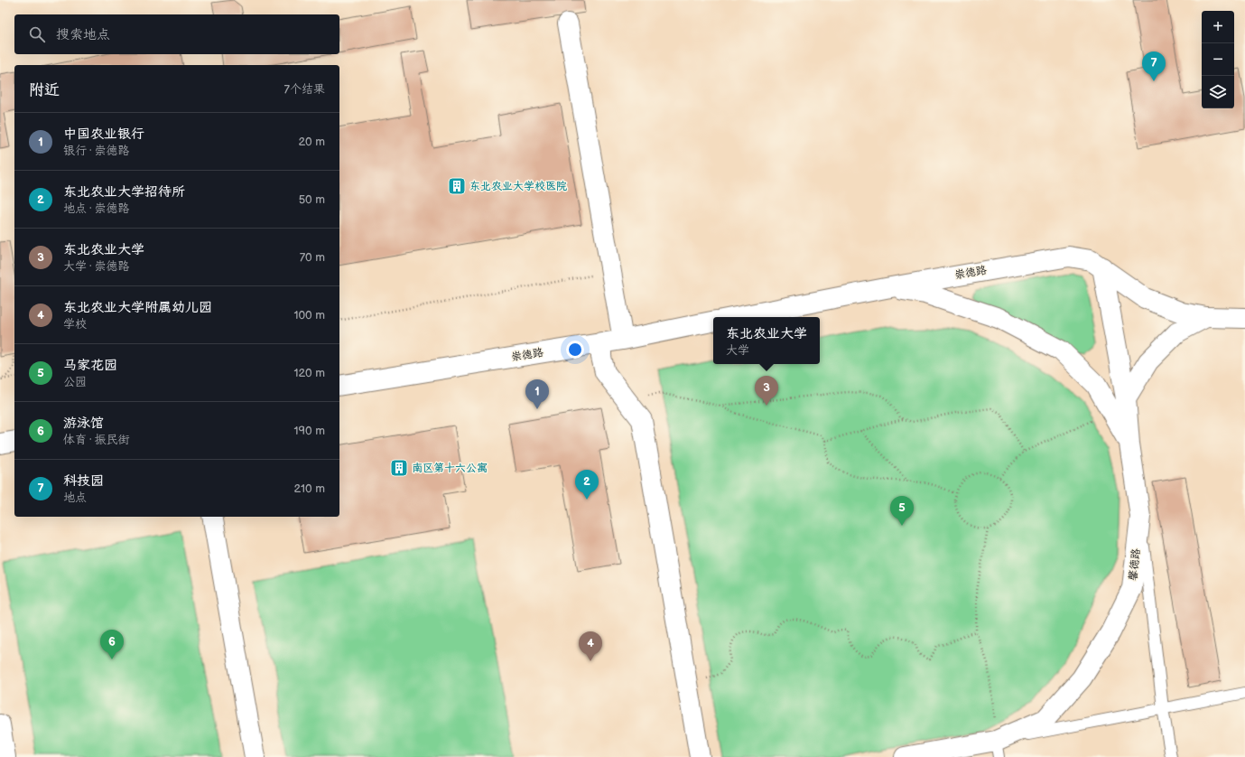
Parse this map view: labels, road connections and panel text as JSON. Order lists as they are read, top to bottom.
{
  "streets": {
    "street": ["崇德路", "馨德路"]
  },
  "places": {
    "building": ["东北农业大学校医院", "南区第十六公寓"]
  },
  "page": {
    "map_buttons": ["+", "−"],
    "search": "搜索地点",
    "pins": [
      "7",
      "3",
      "1",
      "2",
      "5",
      "6",
      "4"
    ],
    "heading": ["附近", "7个结果"],
    "list": [
      {
        "mark": "1",
        "name": "中国农业银行",
        "note": "银行 · 崇德路",
        "value": "20 m"
      },
      {
        "mark": "2",
        "name": "东北农业大学招待所",
        "note": "地点 · 崇德路",
        "value": "50 m"
      },
      {
        "mark": "3",
        "name": "东北农业大学",
        "note": "大学 · 崇德路",
        "value": "70 m"
      },
      {
        "mark": "4",
        "name": "东北农业大学附属幼儿园",
        "note": "学校",
        "value": "100 m"
      },
      {
        "mark": "5",
        "name": "马家花园",
        "note": "公园",
        "value": "120 m"
      },
      {
        "mark": "6",
        "name": "游泳馆",
        "note": "体育 · 振民街",
        "value": "190 m"
      },
      {
        "mark": "7",
        "name": "科技园",
        "note": "地点",
        "value": "210 m"
      }
    ],
    "popup": ["东北农业大学", "大学"]
  }
}
